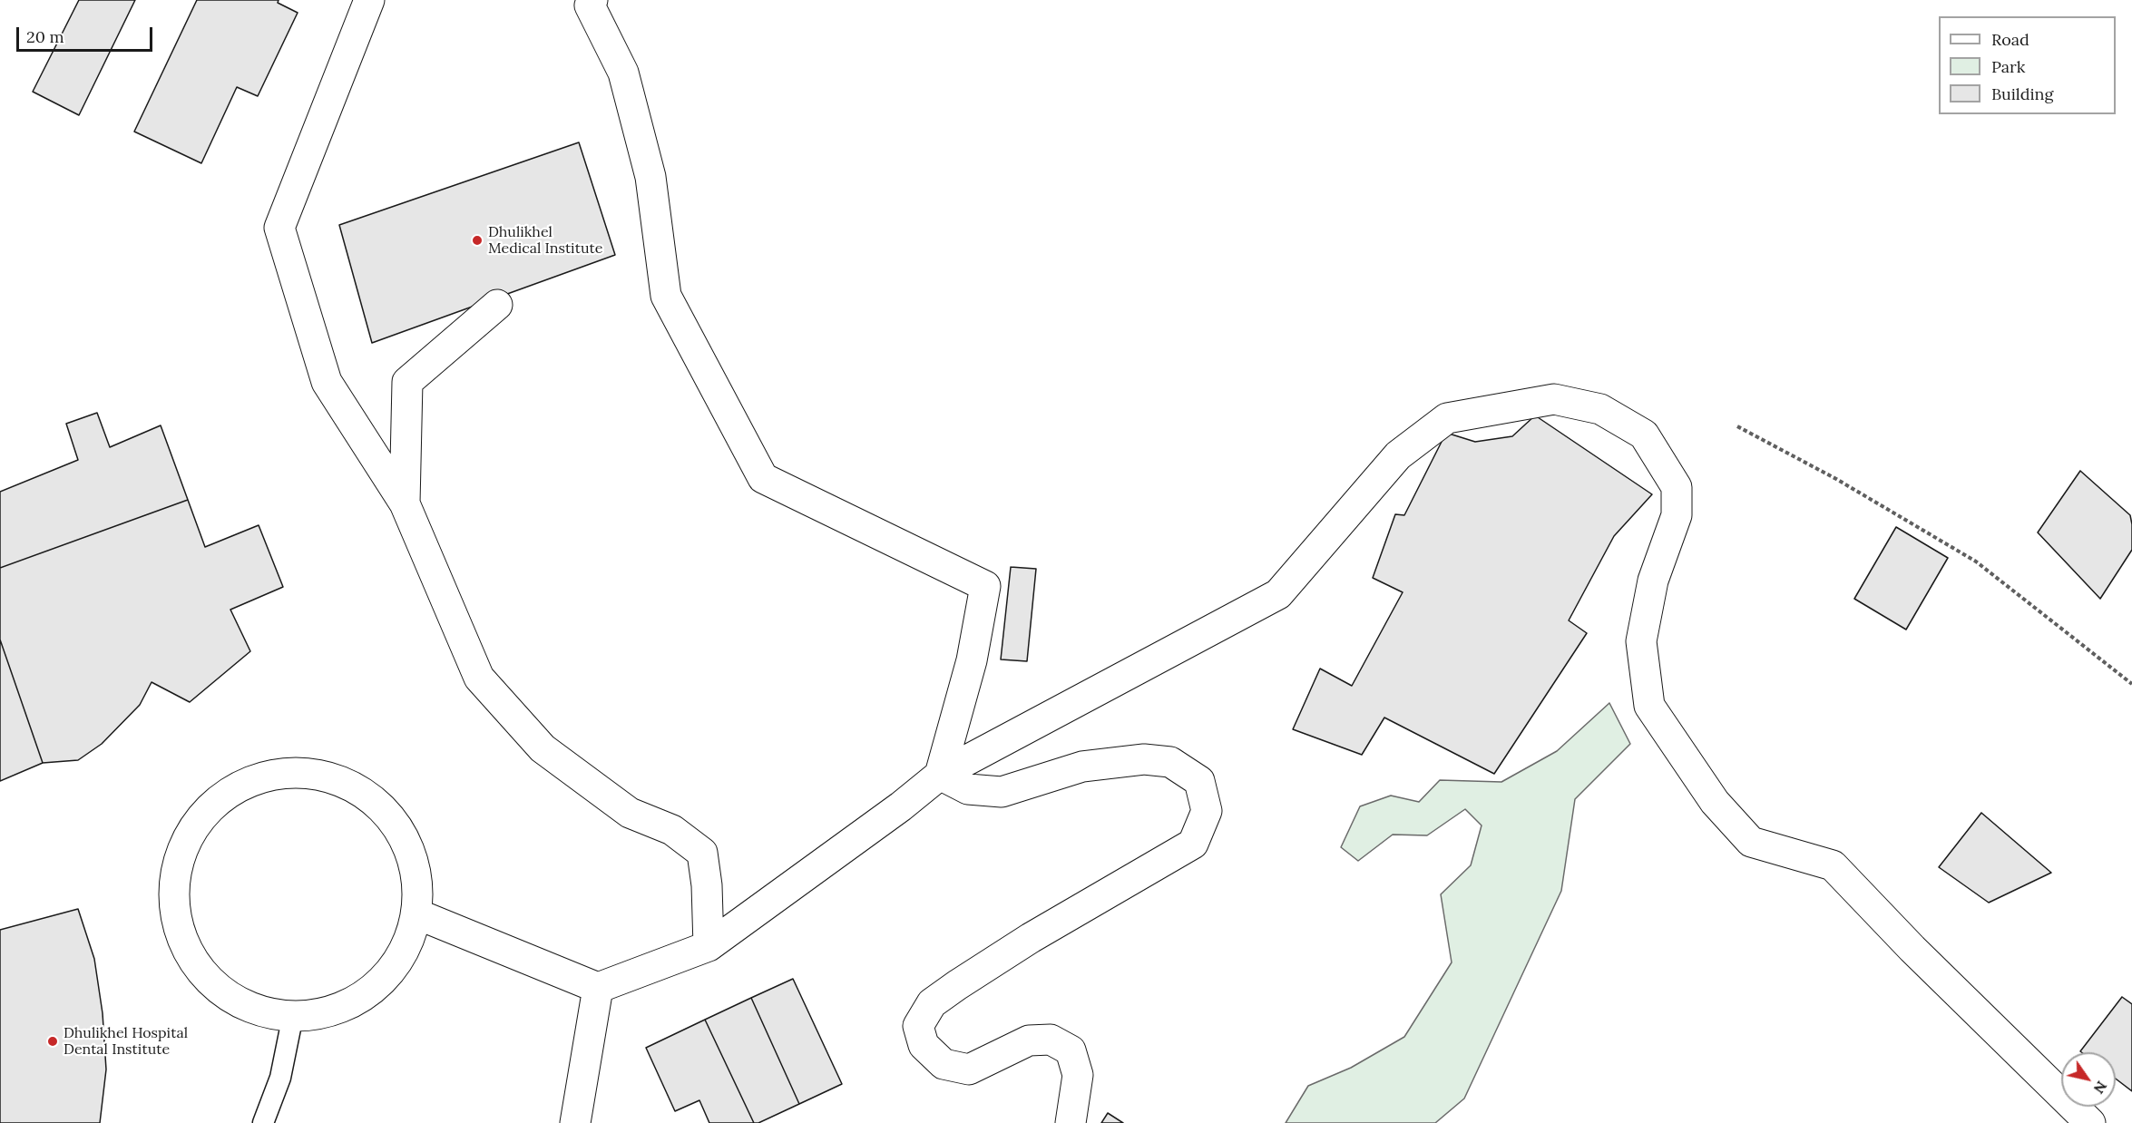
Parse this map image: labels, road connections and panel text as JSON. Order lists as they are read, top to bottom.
{
  "places": ["Dhulikhel Medical Institute", "Dhulikhel Hospital Dental Institute"],
  "legend": ["Road", "Park", "Building"],
  "scale_bar": "20 m",
  "north": "bottom right"
}
